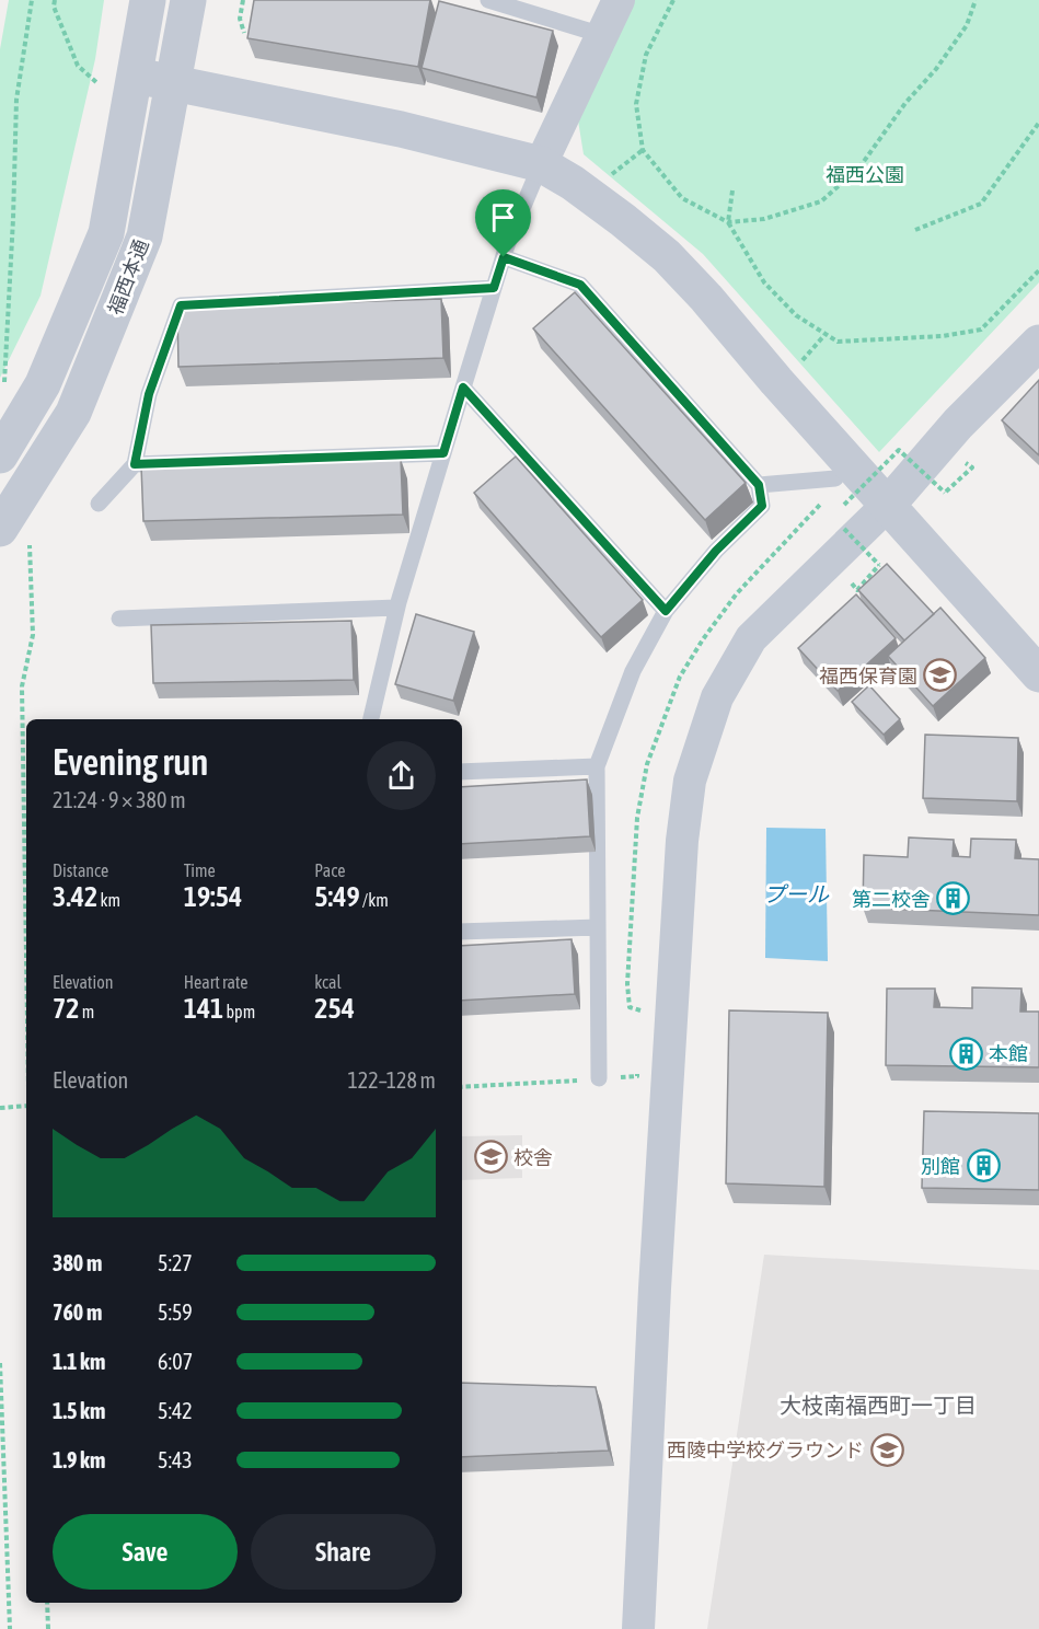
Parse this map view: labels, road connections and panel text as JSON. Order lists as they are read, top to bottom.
{
  "streets": {
    "street": ["福西本通"]
  },
  "districts": ["大枝南福西町一丁目"],
  "water": ["プール"],
  "parks": ["福西公園"],
  "places": {
    "school or university": ["福西保育園", "校舎", "西陵中学校グラウンド"],
    "building": ["第二校舎", "本館", "別館"]
  },
  "page": {
    "heading": ["Evening run", "21:24 · 9 × 380 m"],
    "stats": [
      ["Distance", "3.42 km"],
      ["Time", "19:54"],
      ["Pace", "5:49 /km"],
      ["Elevation", "72 m"],
      ["Heart rate", "141 bpm"],
      ["kcal", "254"]
    ],
    "chart": ["Elevation", "122–128 m"],
    "list": [
      {
        "name": "380 m",
        "note": "5:27"
      },
      {
        "name": "760 m",
        "note": "5:59"
      },
      {
        "name": "1.1 km",
        "note": "6:07"
      },
      {
        "name": "1.5 km",
        "note": "5:42"
      },
      {
        "name": "1.9 km",
        "note": "5:43"
      }
    ],
    "buttons": ["Save", "Share"]
  }
}
